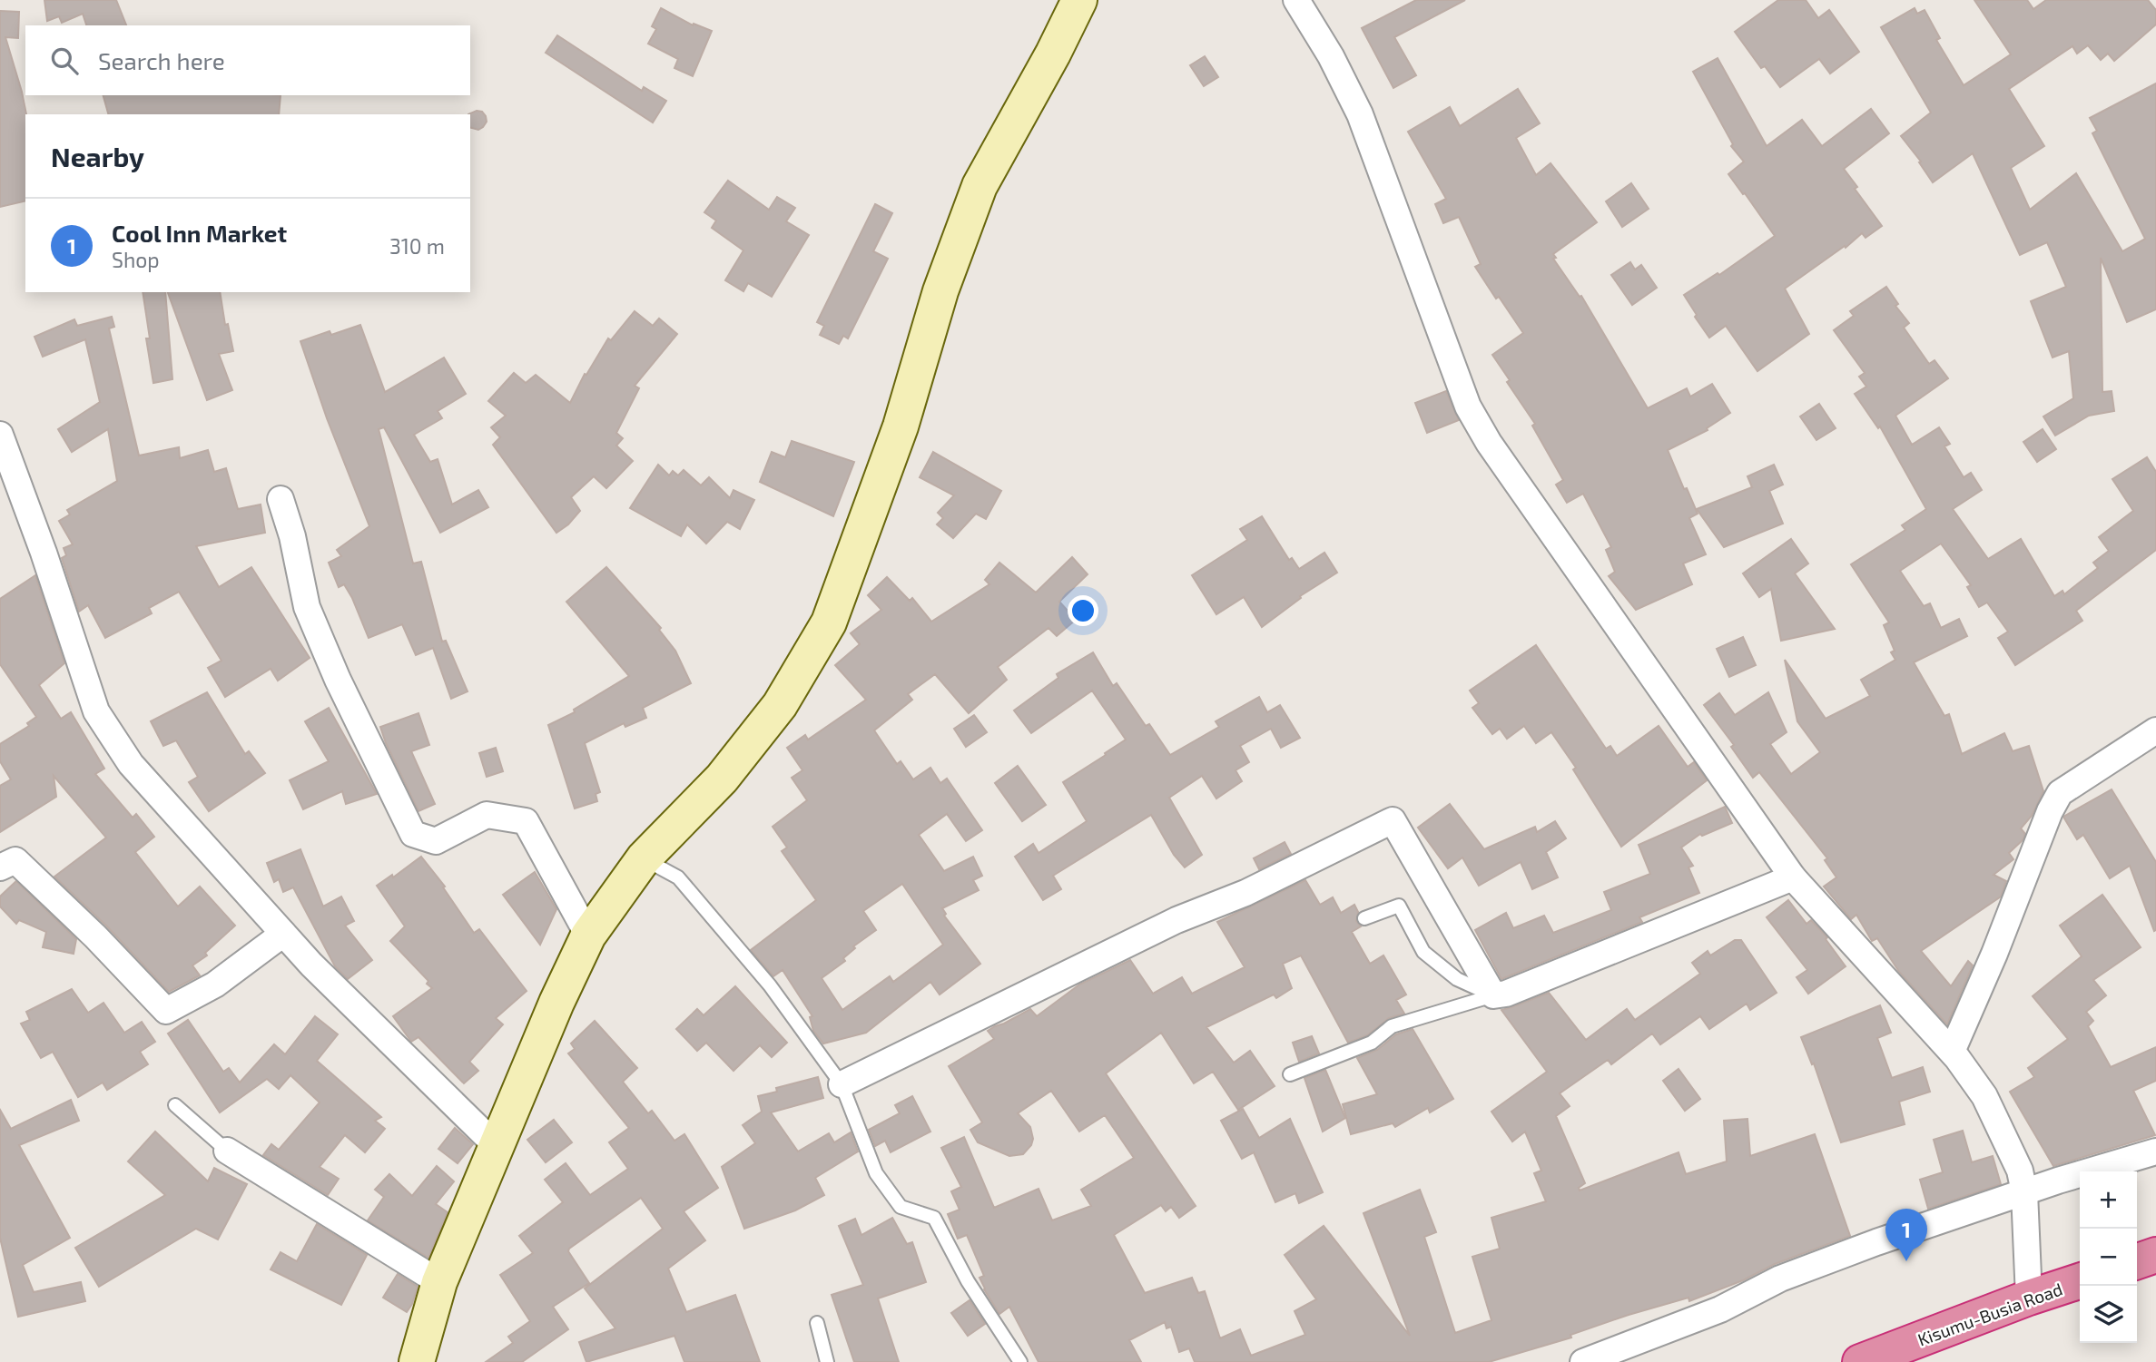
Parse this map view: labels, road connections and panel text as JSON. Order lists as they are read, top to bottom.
{
  "streets": {
    "highway": ["Kisumu-Busia Road"]
  },
  "page": {
    "search": "Search here",
    "heading": "Nearby",
    "list": [
      {
        "mark": "1",
        "name": "Cool Inn Market",
        "note": "Shop",
        "value": "310 m"
      }
    ],
    "map_buttons": ["+", "−"],
    "pins": "1"
  }
}
